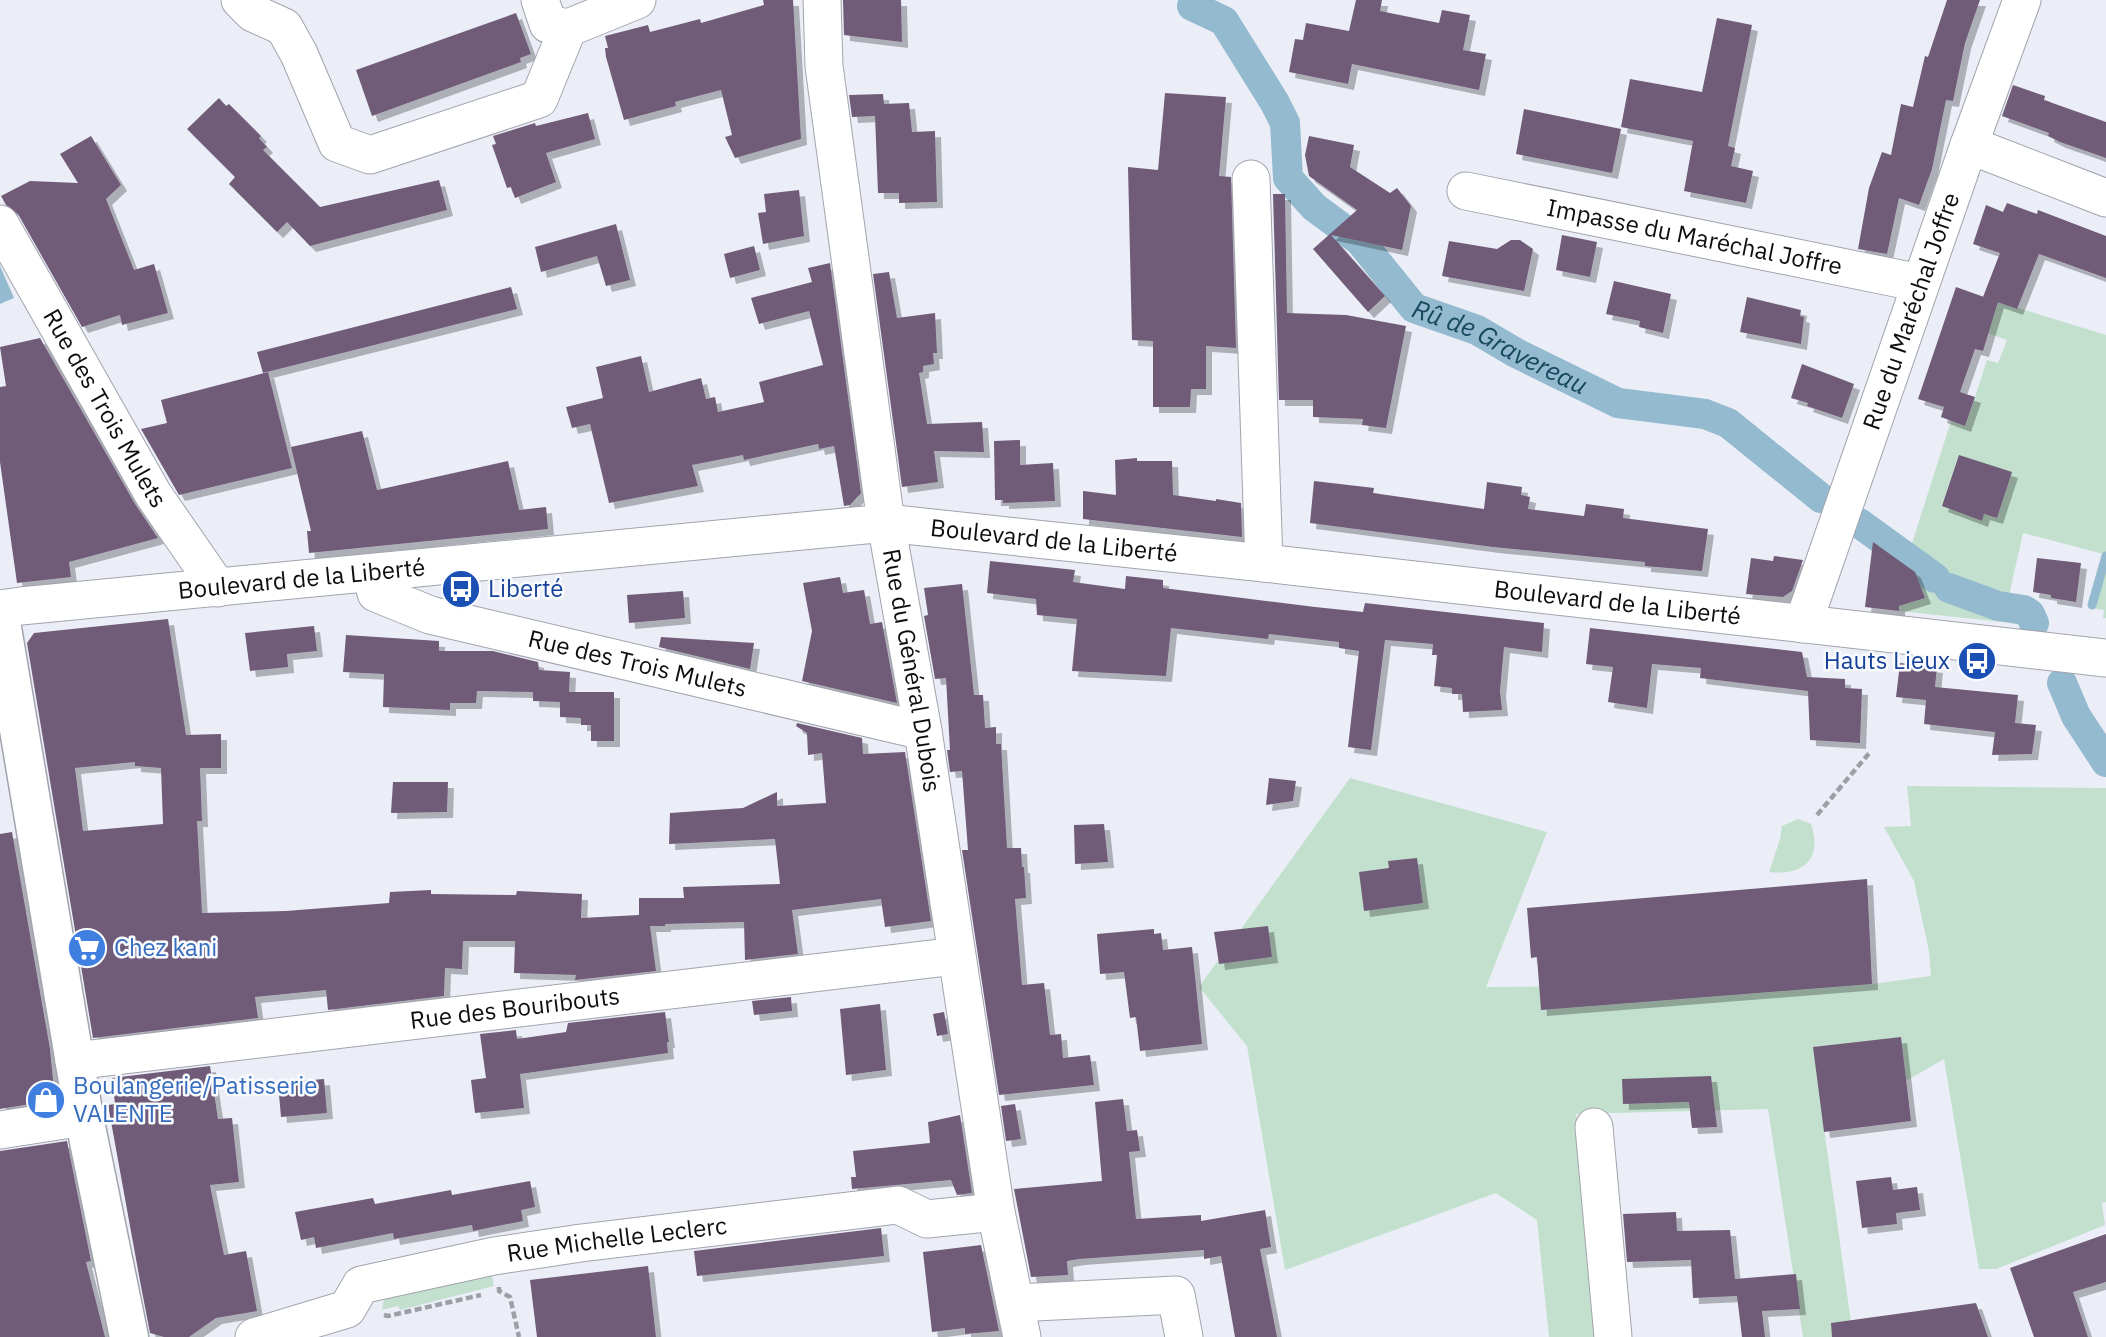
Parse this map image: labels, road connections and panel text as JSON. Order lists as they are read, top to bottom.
{
  "streets": {
    "street": [
      "Impasse du Maréchal Joffre",
      "Rue du Maréchal Joffre",
      "Rue des Trois Mulets",
      "Boulevard de la Liberté",
      "Rue du Général Dubois",
      "Rue des Bouribouts",
      "Rue Michelle Leclerc"
    ]
  },
  "crossings": [
    ["Impasse du Maréchal Joffre", "Rue du Maréchal Joffre"],
    ["Rue du Maréchal Joffre", "Boulevard de la Liberté"],
    ["Rue des Trois Mulets", "Boulevard de la Liberté"],
    ["Rue des Trois Mulets", "Rue du Général Dubois"],
    ["Boulevard de la Liberté", "Rue du Général Dubois"],
    ["Rue du Général Dubois", "Rue des Bouribouts"],
    ["Rue du Général Dubois", "Rue Michelle Leclerc"]
  ],
  "water": ["Rû de Gravereau"],
  "places": {
    "bus stop": ["Liberté", "Hauts Lieux"],
    "supermarket": ["Chez kani"],
    "shop": ["Boulangerie/Patisserie VALENTE"]
  }
}
